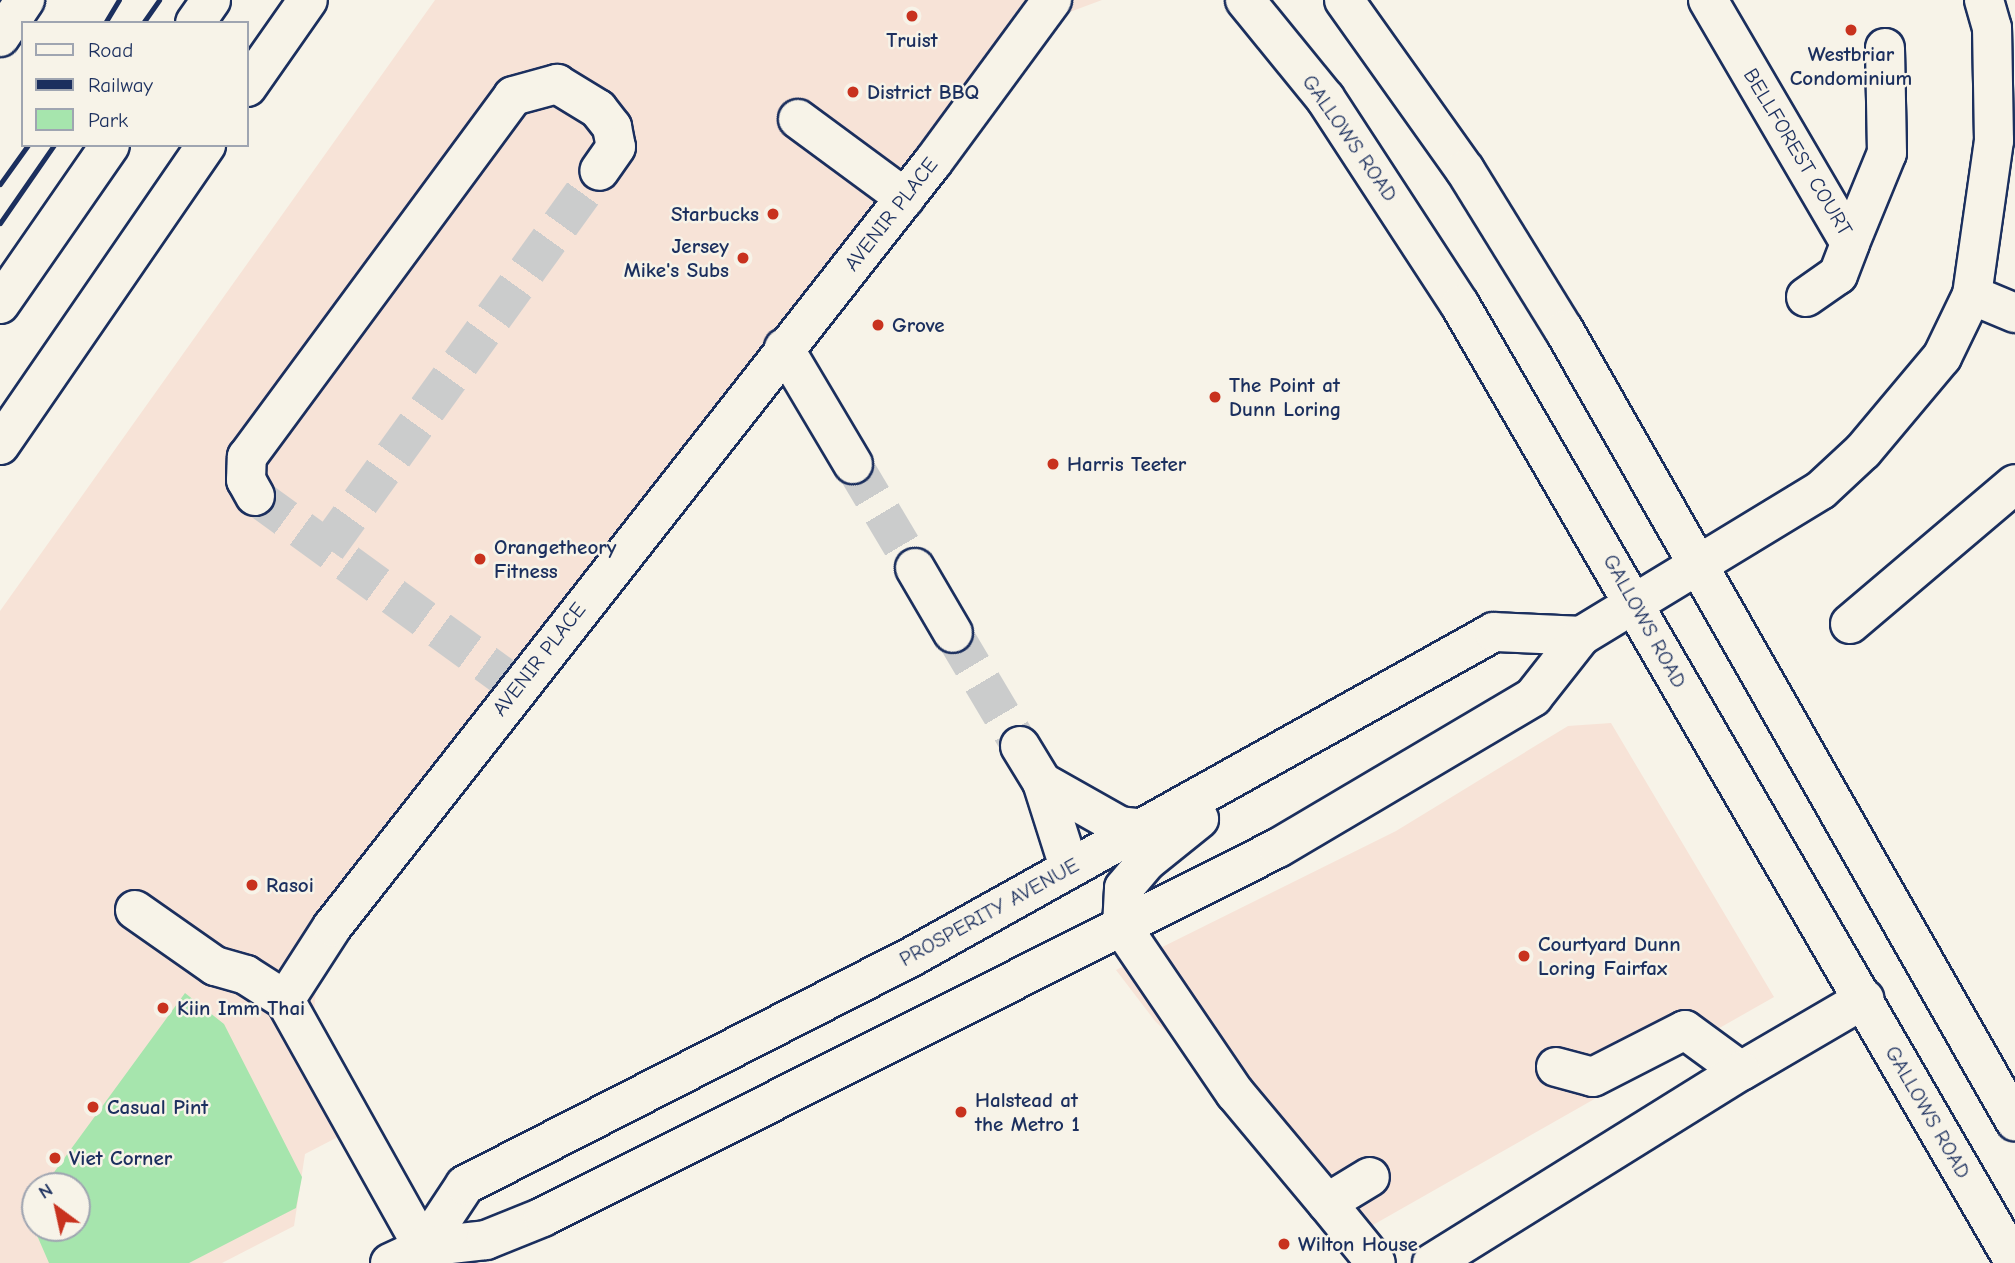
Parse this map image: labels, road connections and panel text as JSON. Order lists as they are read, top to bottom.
{
  "streets": {
    "main road": [
      "GALLOWS ROAD",
      "BELLFOREST COURT",
      "AVENIR PLACE",
      "PROSPERITY AVENUE"
    ]
  },
  "places": [
    "Truist",
    "Westbriar Condominium",
    "District BBQ",
    "Starbucks",
    "Jersey Mike's Subs",
    "Grove",
    "The Point at Dunn Loring",
    "Harris Teeter",
    "Orangetheory Fitness",
    "Rasoi",
    "Courtyard Dunn Loring Fairfax",
    "Kiin Imm Thai",
    "Casual Pint",
    "Halstead at the Metro 1",
    "Viet Corner",
    "Wilton House"
  ],
  "legend": ["Road", "Railway", "Park"],
  "north": "top left"
}
